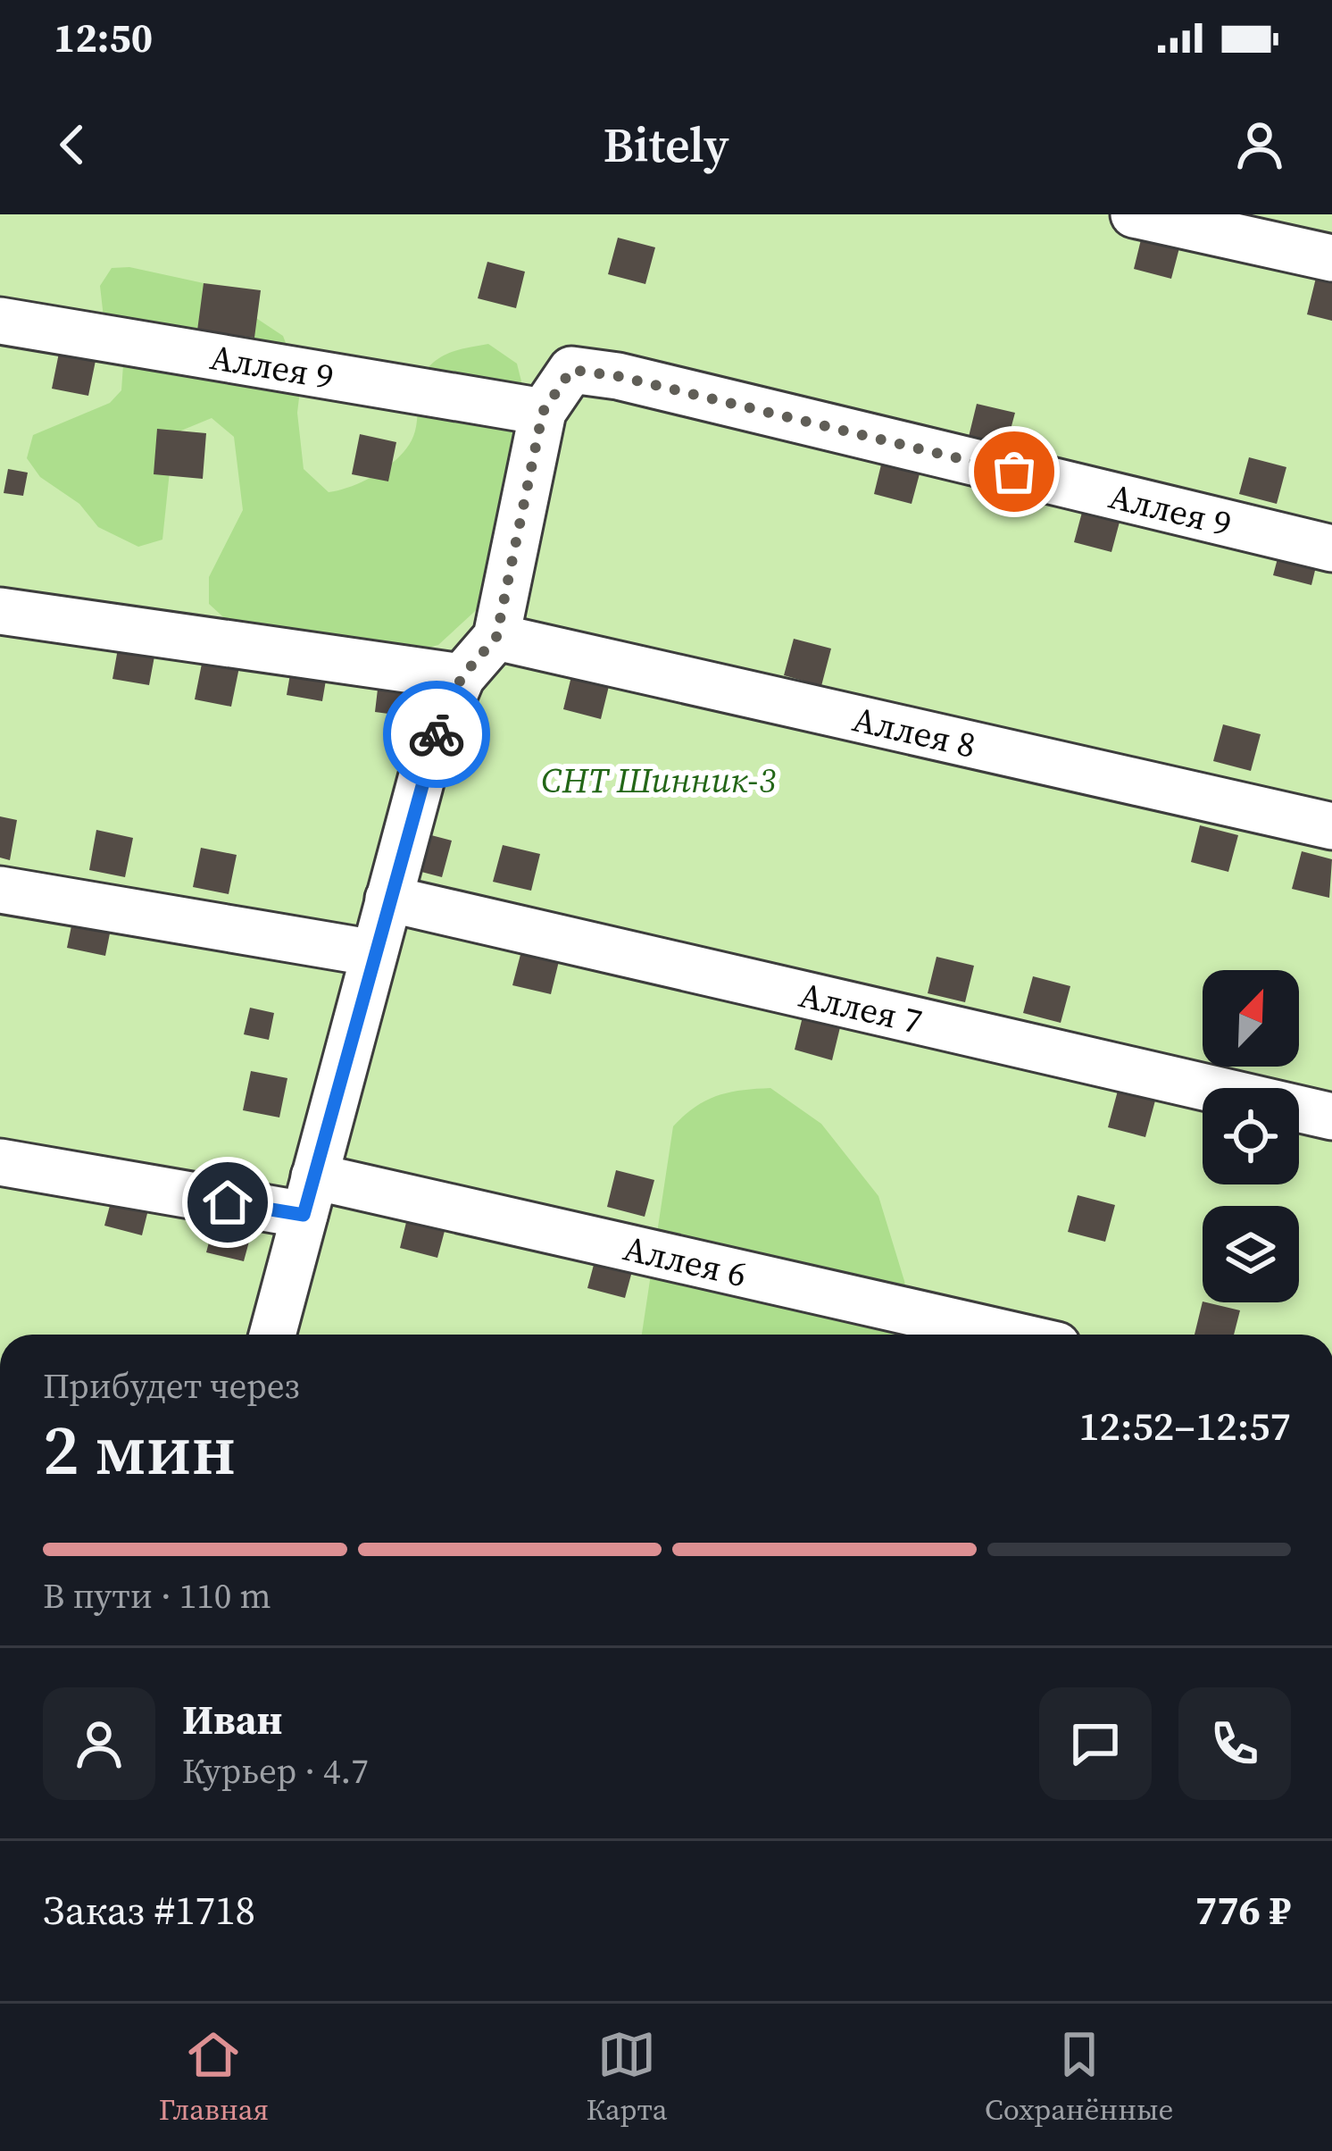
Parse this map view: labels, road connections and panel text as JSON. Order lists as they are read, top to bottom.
{
  "streets": {
    "lane": [
      "Аллея 9",
      "Аллея 8",
      "Аллея 7",
      "Аллея 6"
    ]
  },
  "parks": ["СНТ Шинник-3"],
  "north": "top right",
  "page": {
    "status": "12:50",
    "header": "Bitely",
    "heading": ["2 мин", "Прибудет через", "12:52–12:57"],
    "panel": [
      "Иван",
      "Курьер · 4.7",
      "Заказ #1718",
      "776 ₽"
    ],
    "bar": "В пути · 110 m",
    "tabs": ["Главная", "Карта", "Сохранённые"]
  }
}
